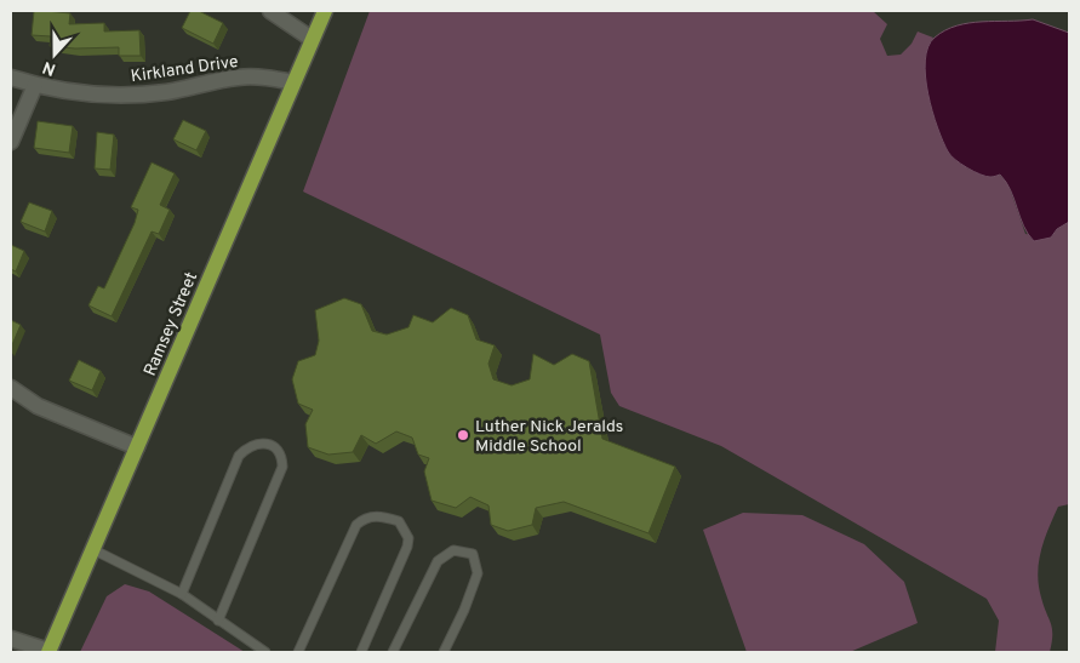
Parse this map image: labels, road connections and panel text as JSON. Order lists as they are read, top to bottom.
{
  "streets": {
    "main road": ["Ramsey Street"],
    "street": ["Kirkland Drive"]
  },
  "crossings": [
    ["Kirkland Drive", "Ramsey Street"]
  ],
  "places": ["Luther Nick Jeralds Middle School"],
  "north": "bottom"
}
